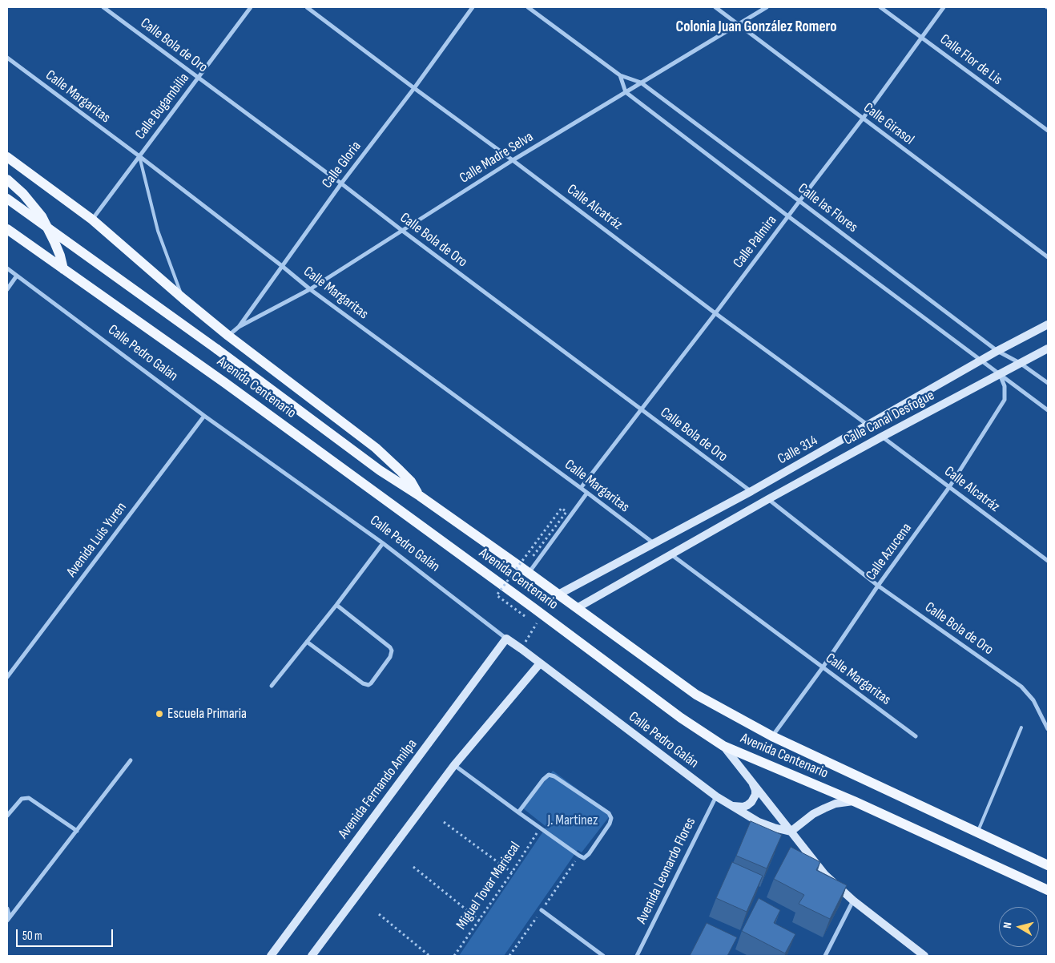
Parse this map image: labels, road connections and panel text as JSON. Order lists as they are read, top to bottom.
{
  "streets": {
    "main road": ["Avenida Centenario"],
    "street": [
      "Calle Bola de Oro",
      "Calle Flor de Lis",
      "Calle Margaritas",
      "Calle Bugambilia",
      "Calle Girasol",
      "Calle Madre Selva",
      "Calle Gloria",
      "Calle Alcatráz",
      "Calle las Flores",
      "Calle Palmira",
      "Calle Pedro Galán",
      "Calle Canal Desfogue",
      "Calle 314",
      "Avenida Luis Yuren",
      "Calle Azucena",
      "Avenida Fernando Amilpa",
      "Avenida Leonardo Flores"
    ],
    "path": ["Miguel Tovar Mariscal"]
  },
  "crossings": [
    ["Calle Bola de Oro", "Calle Bugambilia"],
    ["Calle Bola de Oro", "Calle Madre Selva"],
    ["Calle Bola de Oro", "Calle Gloria"],
    ["Calle Bola de Oro", "Calle Palmira"],
    ["Calle Bola de Oro", "Calle Canal Desfogue"],
    ["Calle Bola de Oro", "Calle 314"],
    ["Calle Bola de Oro", "Calle Azucena"],
    ["Calle Flor de Lis", "Calle Palmira"],
    ["Calle Margaritas", "Calle Bugambilia"],
    ["Calle Margaritas", "Calle Madre Selva"],
    ["Calle Margaritas", "Calle Gloria"],
    ["Calle Margaritas", "Calle Palmira"],
    ["Calle Margaritas", "Calle Canal Desfogue"],
    ["Calle Margaritas", "Calle 314"],
    ["Calle Margaritas", "Calle Azucena"],
    ["Calle Bugambilia", "Avenida Centenario"],
    ["Calle Girasol", "Calle Madre Selva"],
    ["Calle Girasol", "Calle Palmira"],
    ["Calle Madre Selva", "Calle Gloria"],
    ["Calle Madre Selva", "Calle Alcatráz"],
    ["Calle Madre Selva", "Calle las Flores"],
    ["Calle Gloria", "Calle Alcatráz"],
    ["Calle Gloria", "Avenida Centenario"],
    ["Calle Alcatráz", "Calle Palmira"],
    ["Calle Alcatráz", "Calle Canal Desfogue"],
    ["Calle Alcatráz", "Calle 314"],
    ["Calle Alcatráz", "Calle Azucena"],
    ["Calle las Flores", "Calle Palmira"],
    ["Calle las Flores", "Calle Canal Desfogue"],
    ["Calle las Flores", "Calle 314"],
    ["Calle las Flores", "Calle Azucena"],
    ["Calle Pedro Galán", "Avenida Luis Yuren"],
    ["Calle Pedro Galán", "Avenida Fernando Amilpa"],
    ["Calle Pedro Galán", "Avenida Leonardo Flores"],
    ["Avenida Centenario", "Calle Canal Desfogue"],
    ["Avenida Centenario", "Calle 314"],
    ["Avenida Centenario", "Calle Azucena"],
    ["Calle Canal Desfogue", "Calle Azucena"]
  ],
  "districts": ["Colonia Juan González Romero"],
  "parks": ["J. Martinez"],
  "places": ["Escuela Primaria"],
  "scale_bar": "50 m",
  "north": "left"
}
